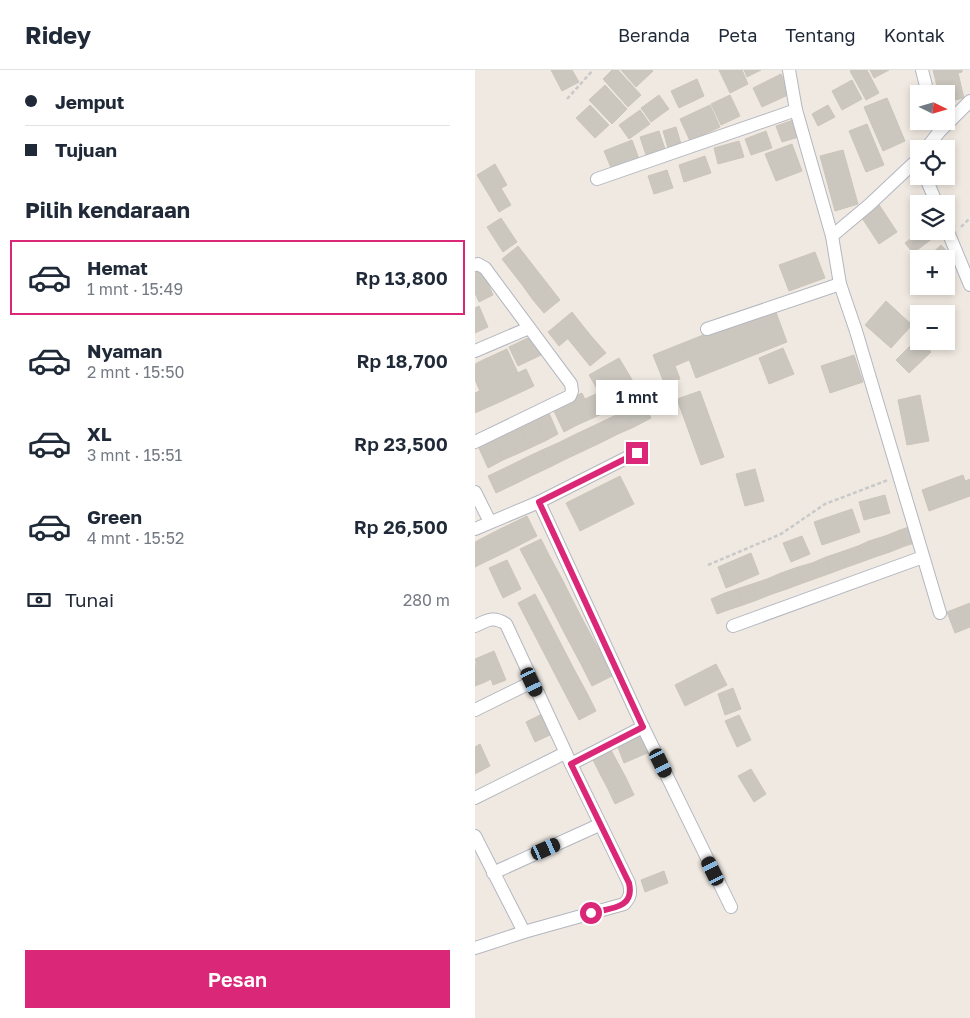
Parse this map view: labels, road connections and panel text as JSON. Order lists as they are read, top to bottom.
{
  "north": "right",
  "page": {
    "header": "Ridey",
    "nav": [
      "Beranda",
      "Peta",
      "Tentang",
      "Kontak"
    ],
    "banner": ["Jemput", "Tujuan"],
    "map_buttons": ["+", "−"],
    "heading": "Pilih kendaraan",
    "list": [
      {
        "name": "Hemat",
        "note": "1 mnt · 15:49",
        "value": "Rp 13,800"
      },
      {
        "name": "Nyaman",
        "note": "2 mnt · 15:50",
        "value": "Rp 18,700"
      },
      {
        "name": "XL",
        "note": "3 mnt · 15:51",
        "value": "Rp 23,500"
      },
      {
        "name": "Green",
        "note": "4 mnt · 15:52",
        "value": "Rp 26,500"
      }
    ],
    "bubble": "1 mnt",
    "pay": ["Tunai", "280 m"],
    "buttons": "Pesan"
  }
}
